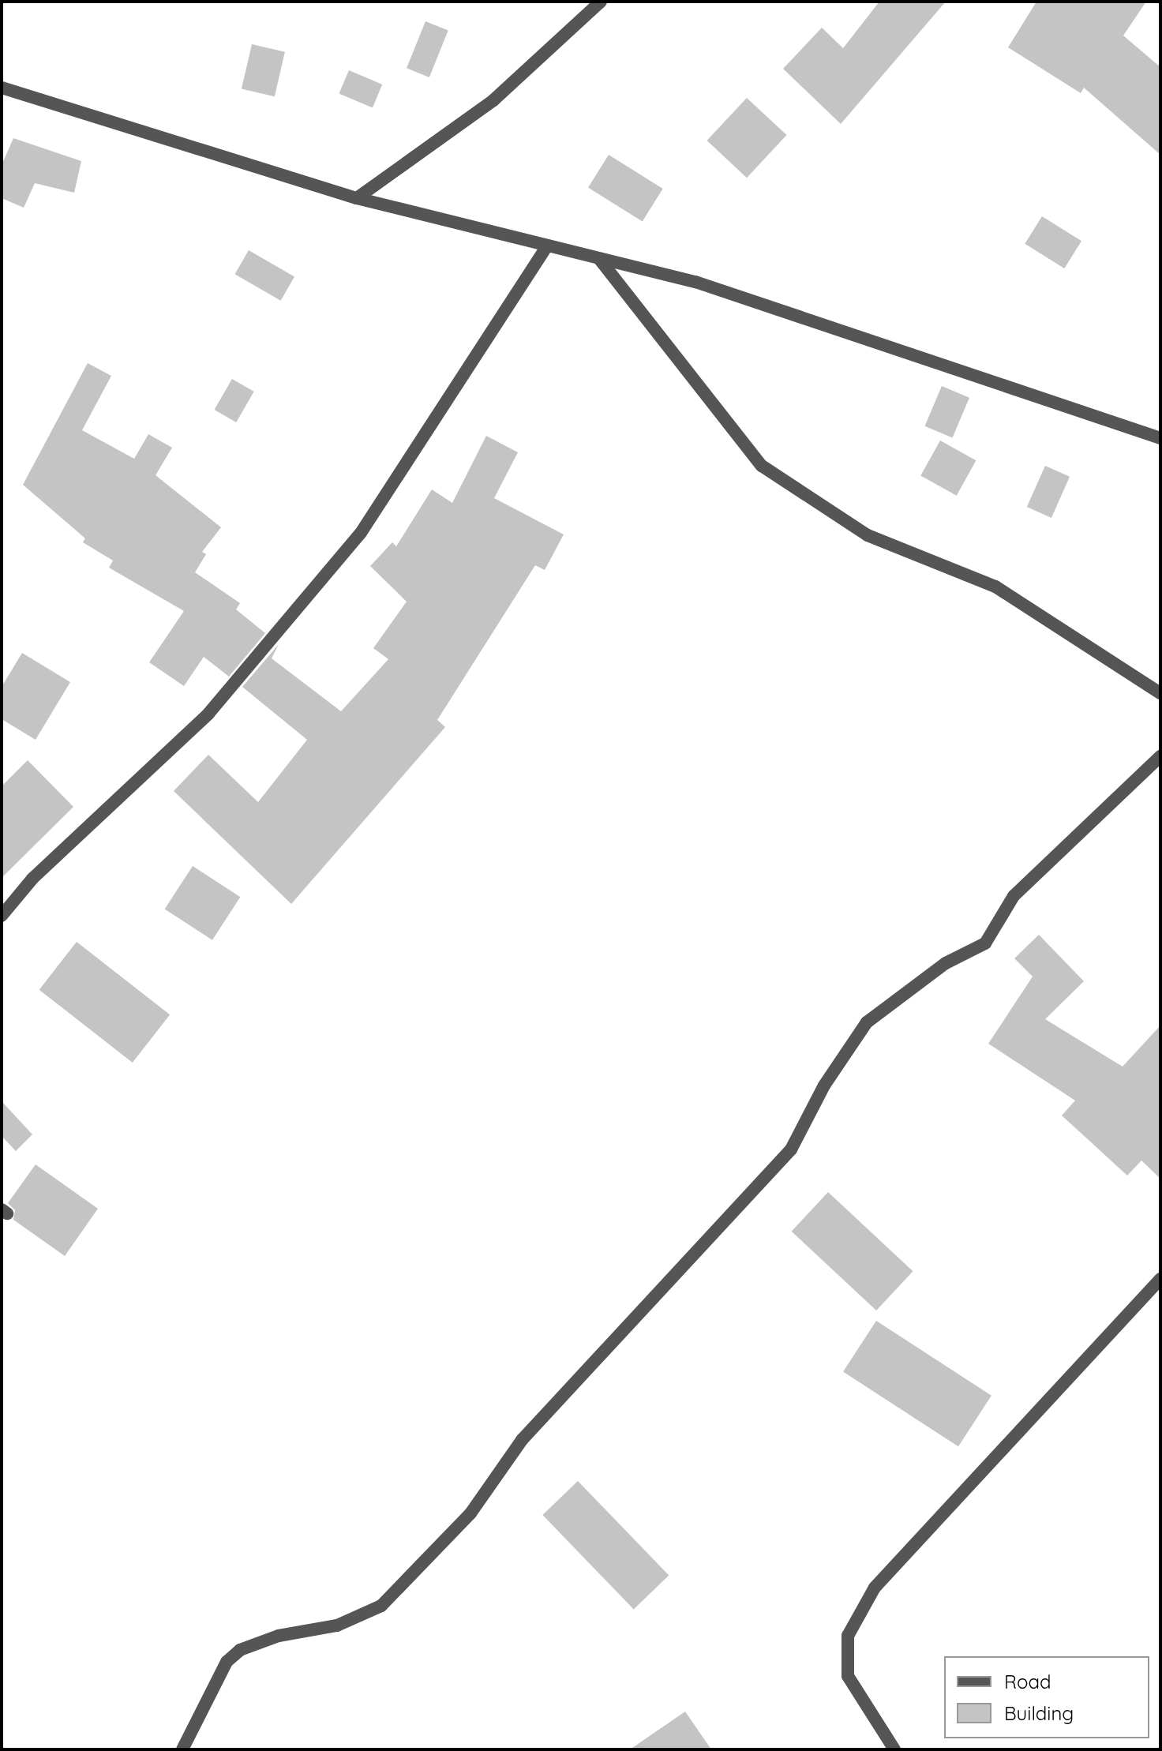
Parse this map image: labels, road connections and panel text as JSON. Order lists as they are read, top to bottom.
{
  "legend": ["Road", "Building"]
}
